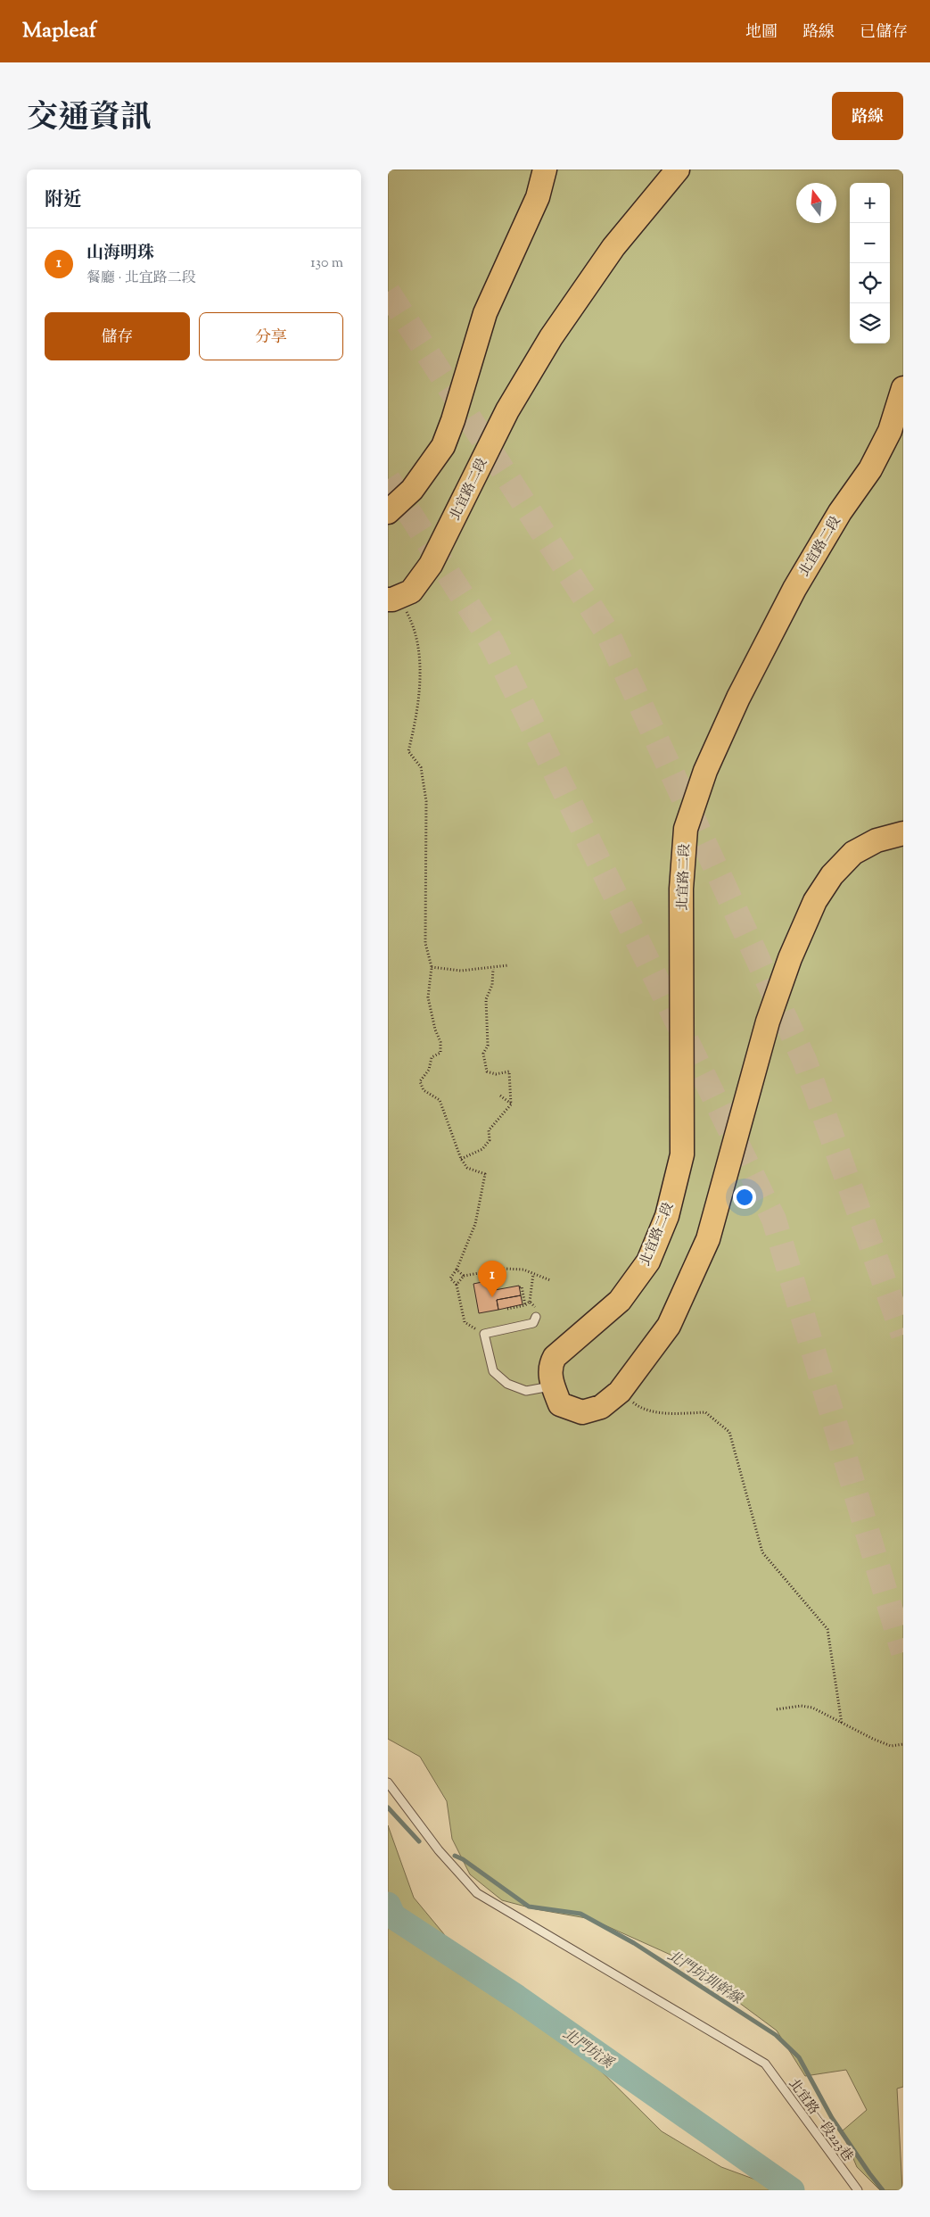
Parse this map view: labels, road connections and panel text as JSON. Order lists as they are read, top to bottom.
{
  "streets": {
    "main road": ["北宜路二段"],
    "lane": ["北宜路一段223巷"]
  },
  "water": ["北門坑圳幹線", "北門坑溪"],
  "north": "top",
  "page": {
    "header": "Mapleaf",
    "nav": ["地圖", "路線", "已儲存"],
    "title": "交通資訊",
    "buttons": [
      "路線",
      ["儲存", "分享"]
    ],
    "heading": "附近",
    "map_buttons": ["+", "−"],
    "list": [
      {
        "mark": "1",
        "name": "山海明珠",
        "note": "餐廳 · 北宜路二段",
        "value": "130 m"
      }
    ],
    "pins": "1"
  }
}
